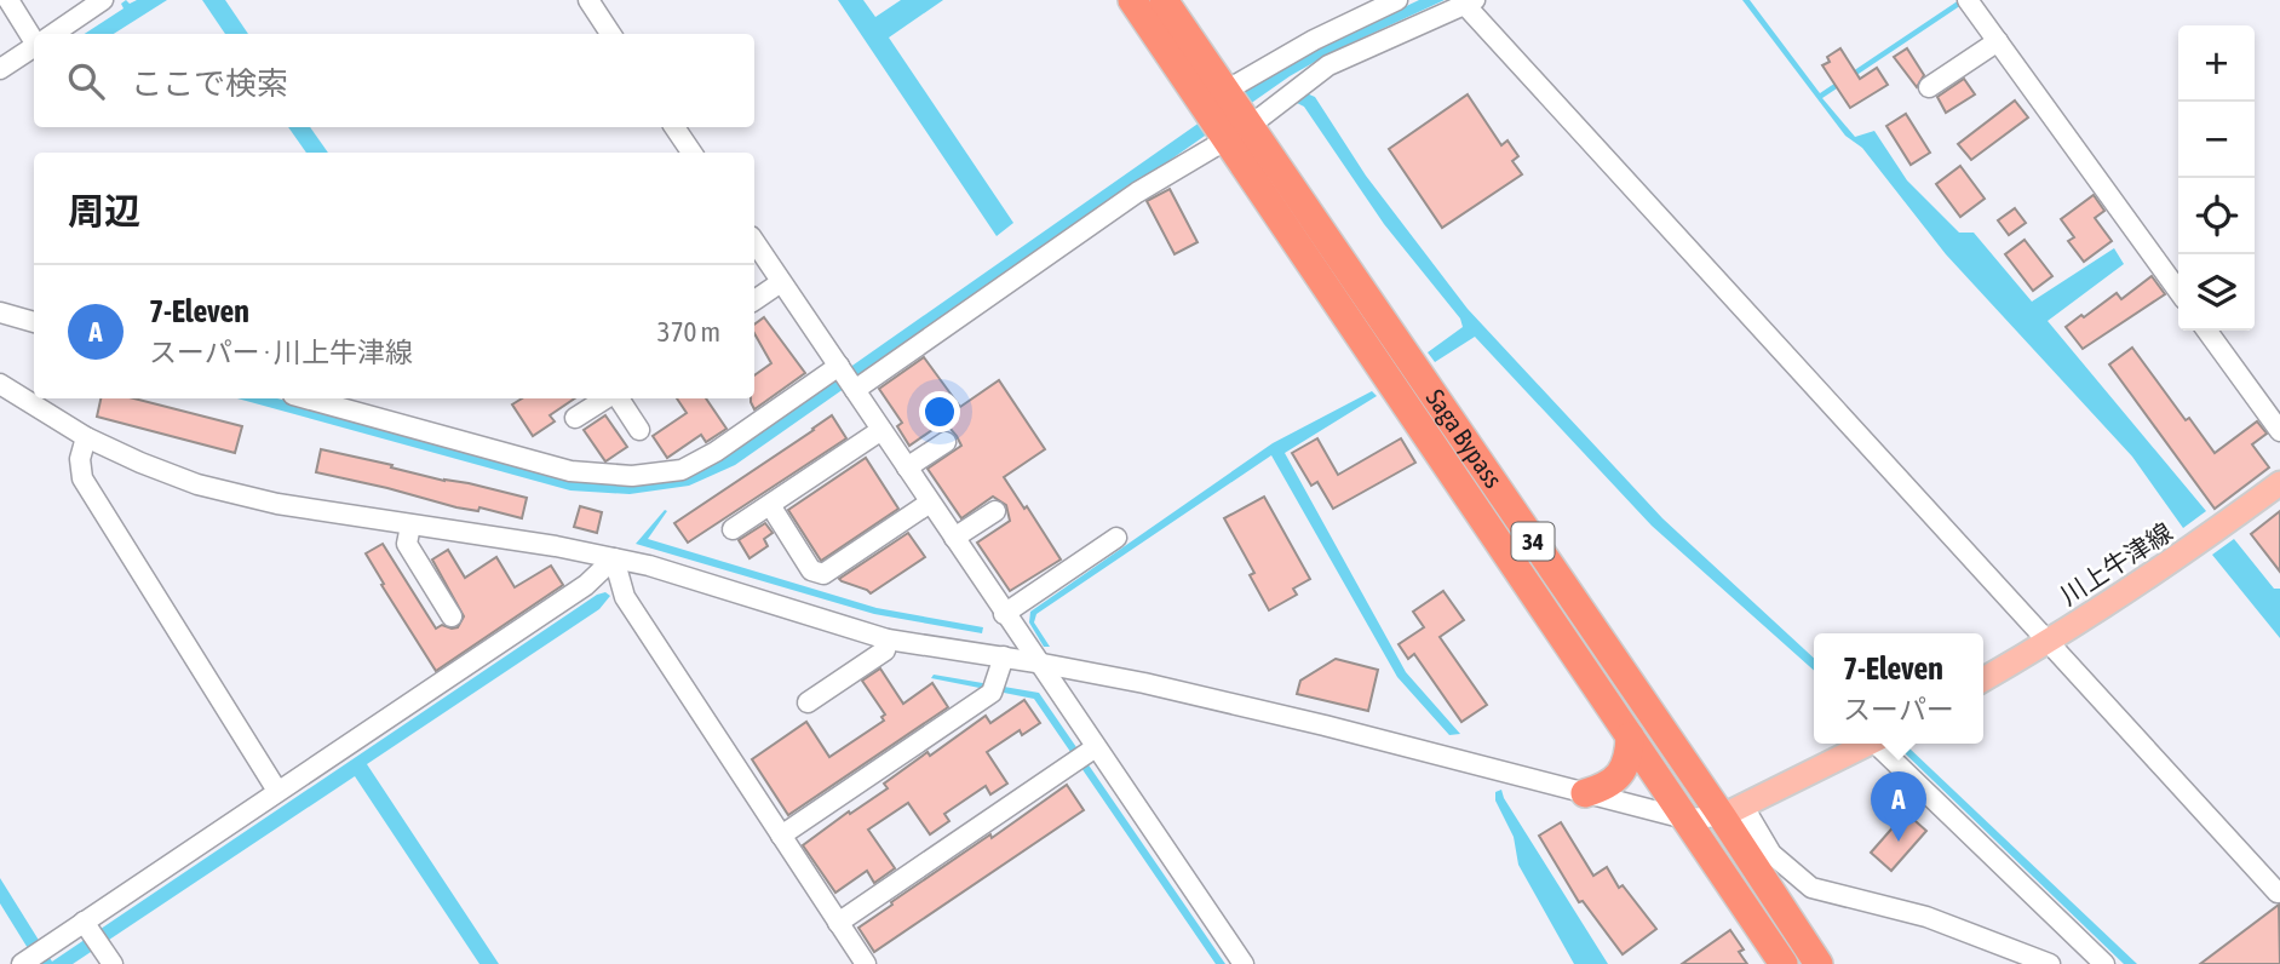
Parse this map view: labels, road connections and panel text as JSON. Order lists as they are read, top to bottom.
{
  "streets": {
    "highway": ["Saga Bypass", "34"],
    "main road": ["川上牛津線"]
  },
  "page": {
    "map_buttons": ["+", "−"],
    "search": "ここで検索",
    "heading": "周辺",
    "list": [
      {
        "mark": "A",
        "name": "7-Eleven",
        "note": "スーパー · 川上牛津線",
        "value": "370 m"
      }
    ],
    "popup": ["7-Eleven", "スーパー"],
    "pins": "A"
  }
}
